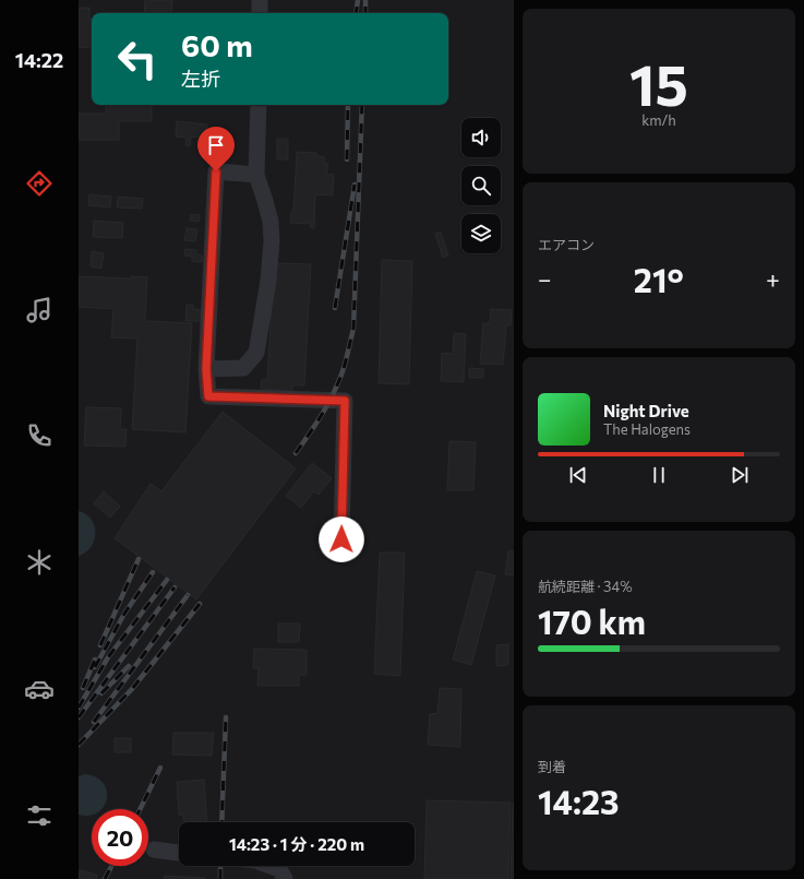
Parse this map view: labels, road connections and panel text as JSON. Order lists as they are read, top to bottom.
{
  "page": {
    "tabs": "14:22",
    "tile": [
      ["15", "km/h"],
      "エアコン",
      ["航続距離 · 34%", "170 km"],
      ["到着", "14:23"]
    ],
    "turn": ["60 m", "左折"],
    "heat": ["−", "21°", "+"],
    "song": ["Night Drive", "The Halogens"],
    "limit": "20",
    "trip": "14:23 · 1 分 · 220 m"
  }
}
